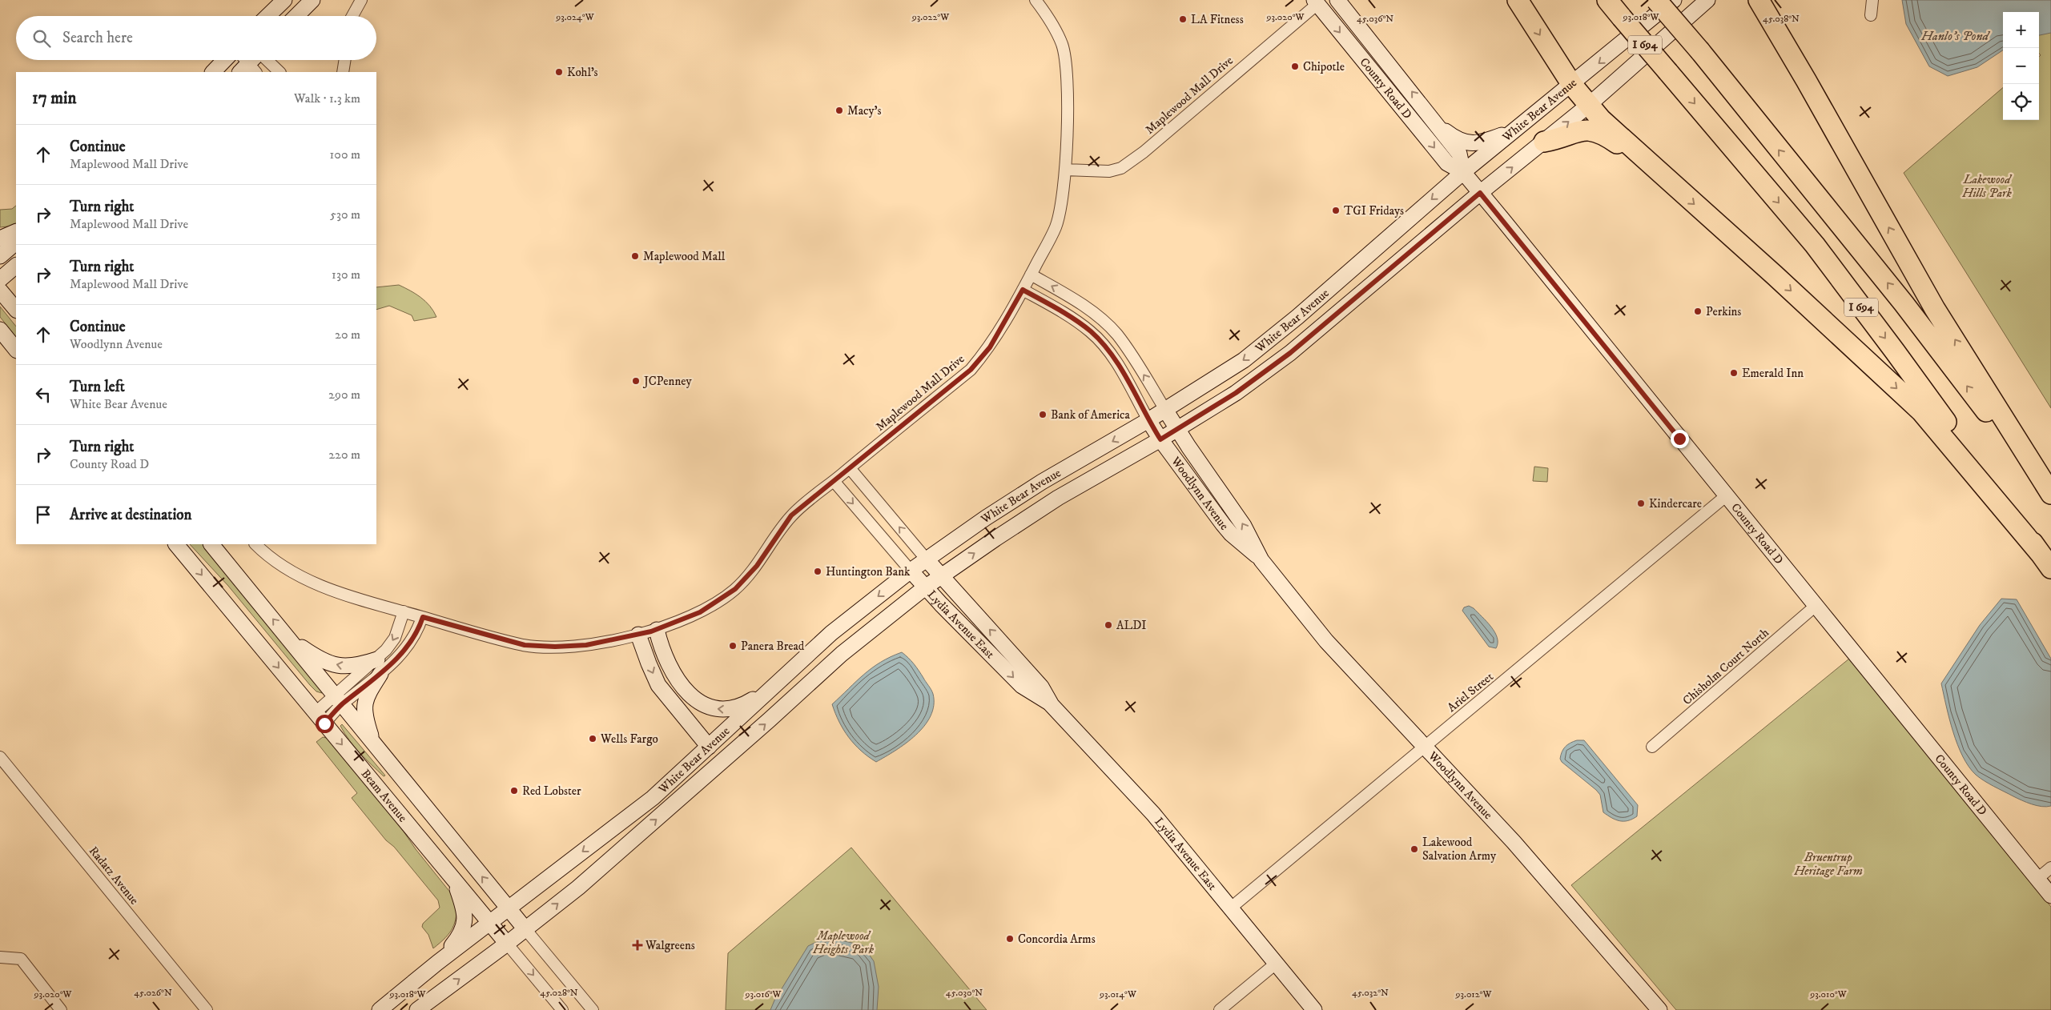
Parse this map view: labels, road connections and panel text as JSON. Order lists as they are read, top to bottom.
{
  "streets": {
    "highway": ["I 694"],
    "street": [
      "County Road D",
      "Maplewood Mall Drive",
      "White Bear Avenue",
      "Woodlynn Avenue",
      "Lydia Avenue East",
      "Chisholm Court North",
      "Ariel Street",
      "Beam Avenue",
      "Radatz Avenue"
    ]
  },
  "crossings": [
    ["County Road D", "Maplewood Mall Drive"],
    ["County Road D", "White Bear Avenue"],
    ["County Road D", "Chisholm Court North"],
    ["County Road D", "Ariel Street"],
    ["White Bear Avenue", "Woodlynn Avenue"],
    ["White Bear Avenue", "Lydia Avenue East"],
    ["White Bear Avenue", "Beam Avenue"],
    ["Woodlynn Avenue", "Ariel Street"],
    ["Lydia Avenue East", "Ariel Street"]
  ],
  "water": ["Hanlo's Pond"],
  "parks": ["Lakewood Hills Park", "Bruentrup Heritage Farm", "Maplewood Heights Park"],
  "places": {
    "other": [
      "LA Fitness",
      "Chipotle",
      "Kohl's",
      "Macy's",
      "TGI Fridays",
      "Maplewood Mall",
      "Perkins",
      "Emerald Inn",
      "JCPenney",
      "Bank of America",
      "Kindercare",
      "Huntington Bank",
      "ALDI",
      "Panera Bread",
      "Wells Fargo",
      "Red Lobster",
      "Lakewood Salvation Army",
      "Concordia Arms"
    ],
    "health": ["Walgreens"]
  },
  "page": {
    "map_buttons": ["+", "−"],
    "search": "Search here",
    "heading": ["17 min", "Walk · 1.3 km"],
    "list": [
      ["Continue", "Maplewood Mall Drive", "100 m"],
      ["Turn right", "Maplewood Mall Drive", "530 m"],
      ["Turn right", "Maplewood Mall Drive", "130 m"],
      ["Continue", "Woodlynn Avenue", "20 m"],
      ["Turn left", "White Bear Avenue", "290 m"],
      ["Turn right", "County Road D", "220 m"],
      "Arrive at destination"
    ]
  },
  "coordinates": [
    "93.022°W",
    "93.018°W",
    "93.024°W",
    "93.020°W",
    "45.036°N",
    "45.038°N",
    "45.026°N",
    "45.028°N",
    "45.030°N",
    "45.032°N",
    "93.016°W",
    "93.014°W",
    "93.012°W",
    "93.010°W"
  ]
}
